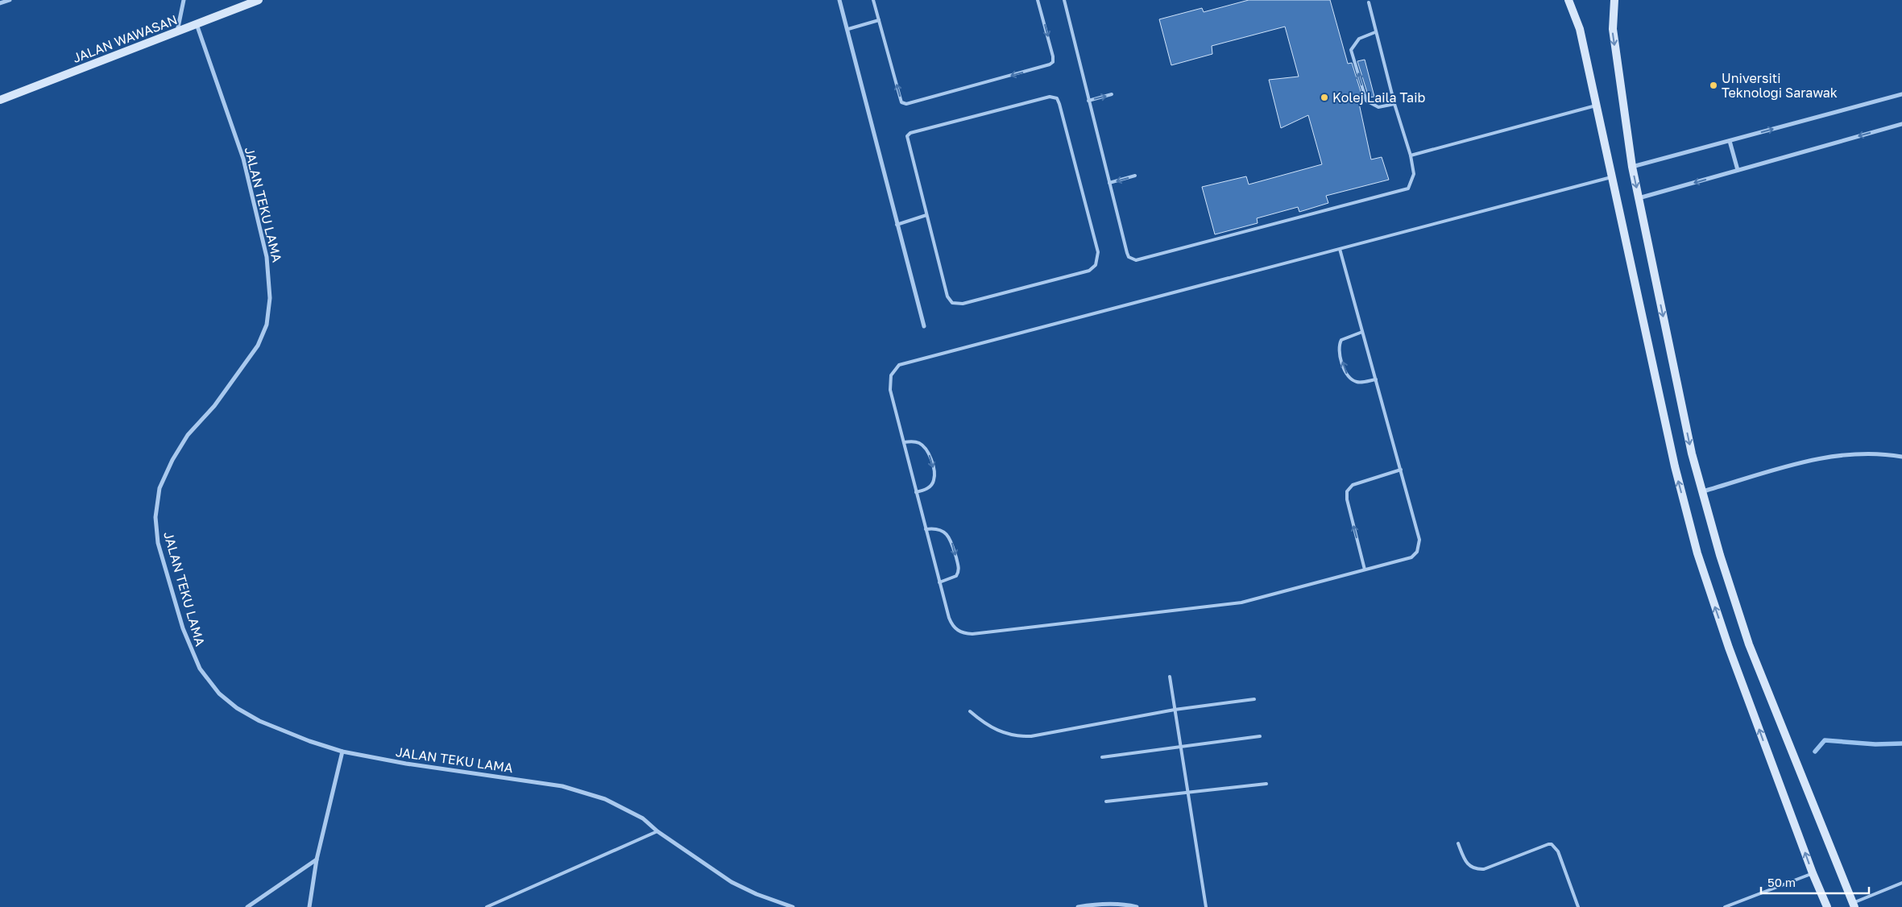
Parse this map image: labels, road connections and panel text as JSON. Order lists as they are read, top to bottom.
{
  "streets": {
    "main road": ["JALAN WAWASAN"],
    "street": ["JALAN TEKU LAMA"]
  },
  "crossings": [
    ["JALAN WAWASAN", "JALAN TEKU LAMA"]
  ],
  "places": ["Universiti Teknologi Sarawak", "Kolej Laila Taib"],
  "scale_bar": "50 m"
}
